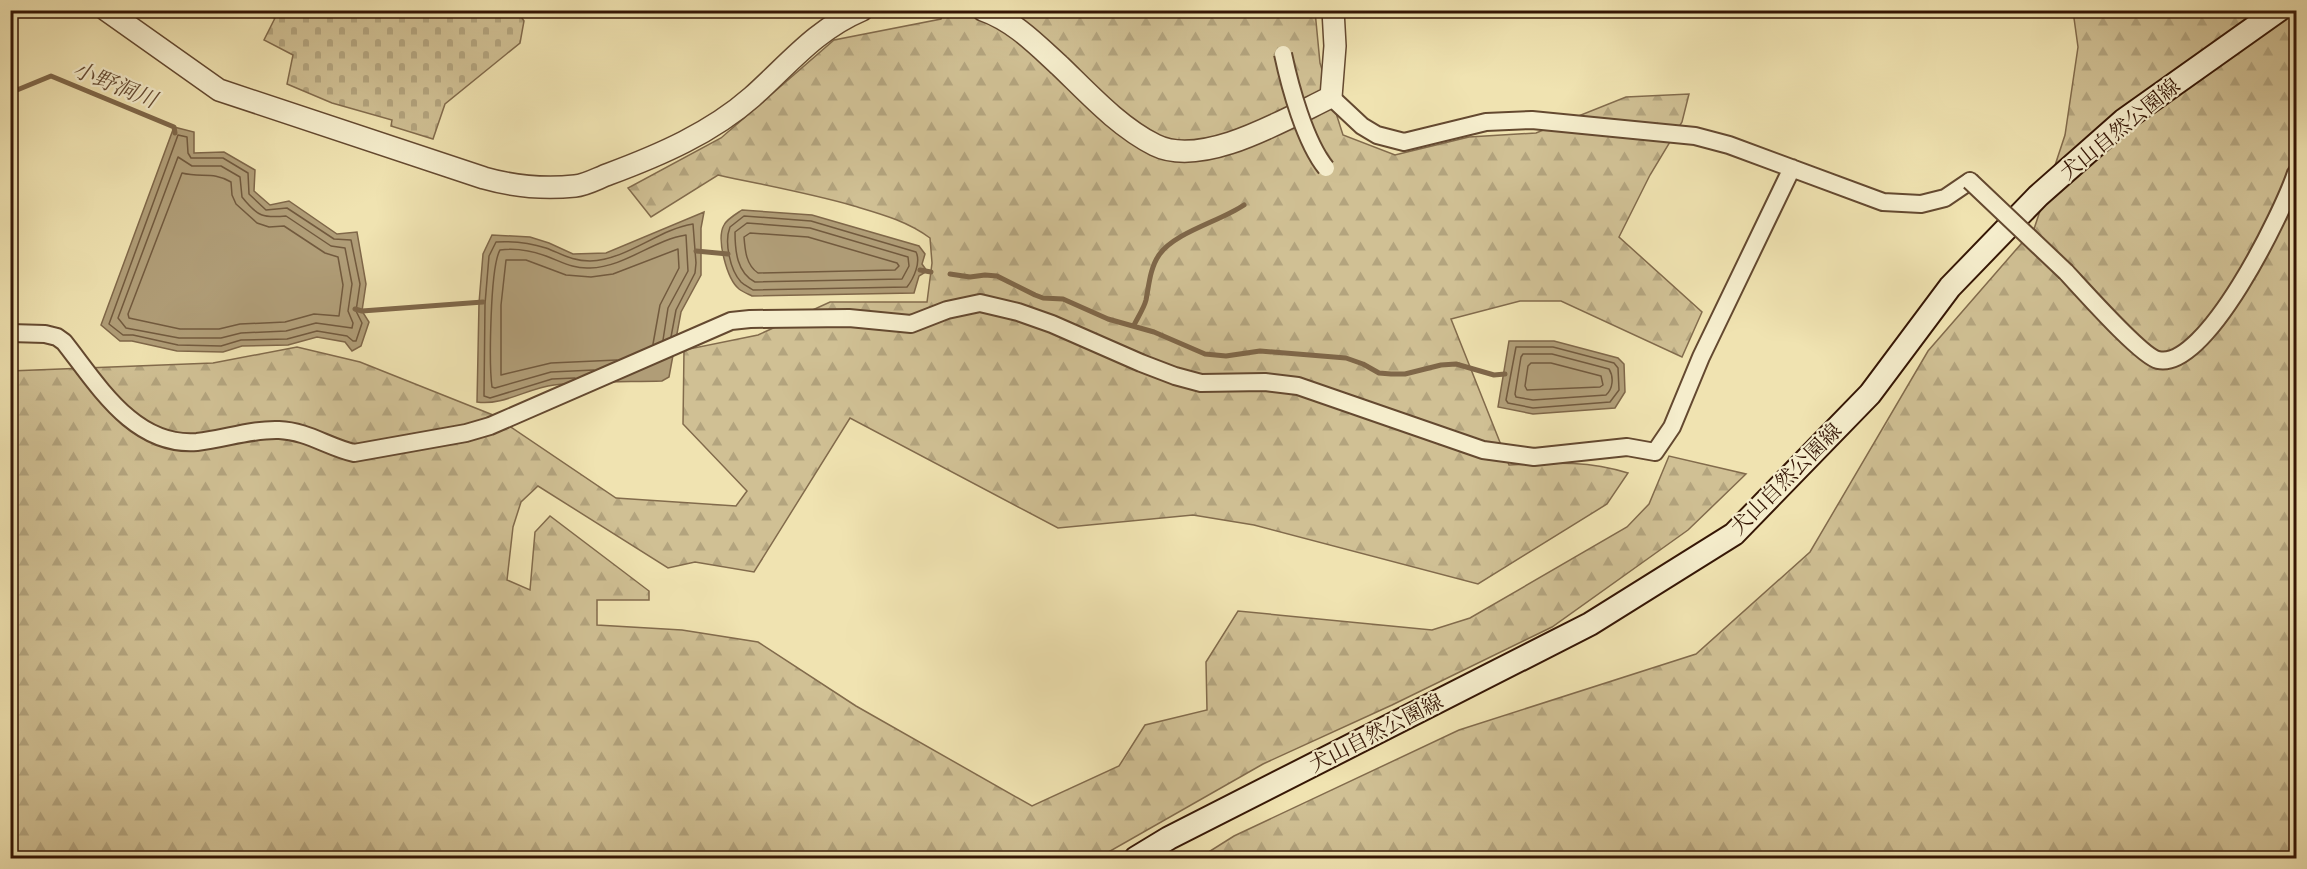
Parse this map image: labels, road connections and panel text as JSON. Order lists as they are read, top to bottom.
{
  "streets": {
    "main road": ["犬山自然公園線"]
  },
  "water": ["小野洞川"]
}
